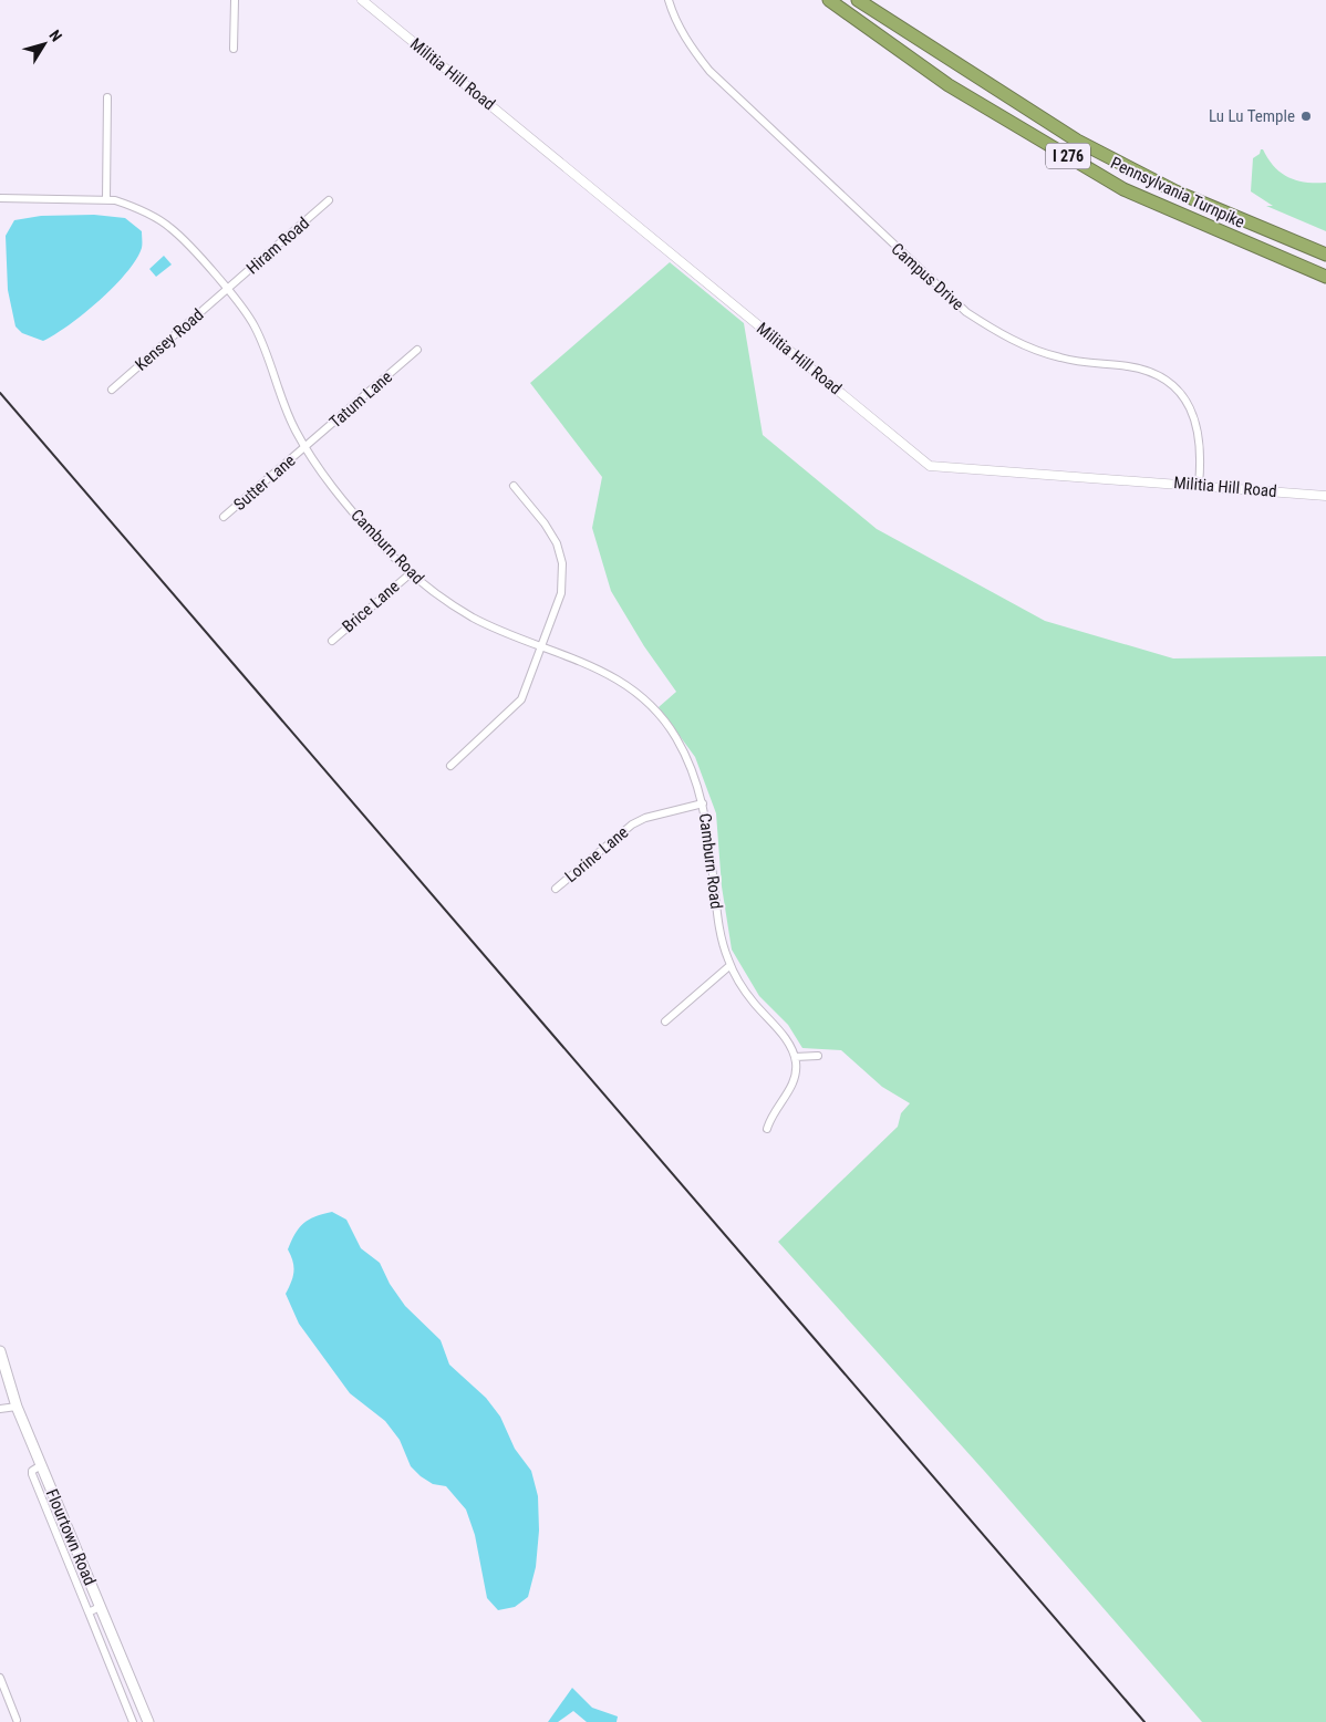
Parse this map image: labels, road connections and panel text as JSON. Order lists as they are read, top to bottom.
{
  "streets": {
    "highway": ["I 276", "Pennsylvania Turnpike"],
    "main road": ["Flourtown Road"],
    "street": [
      "Militia Hill Road",
      "Hiram Road",
      "Campus Drive",
      "Kensey Road",
      "Tatum Lane",
      "Sutter Lane",
      "Camburn Road",
      "Brice Lane",
      "Lorine Lane"
    ]
  },
  "crossings": [
    ["Militia Hill Road", "Campus Drive"],
    ["Hiram Road", "Kensey Road"],
    ["Hiram Road", "Camburn Road"],
    ["Kensey Road", "Camburn Road"],
    ["Tatum Lane", "Sutter Lane"],
    ["Tatum Lane", "Camburn Road"],
    ["Sutter Lane", "Camburn Road"],
    ["Camburn Road", "Brice Lane"],
    ["Camburn Road", "Lorine Lane"]
  ],
  "places": ["Lu Lu Temple"],
  "north": "top right"
}
